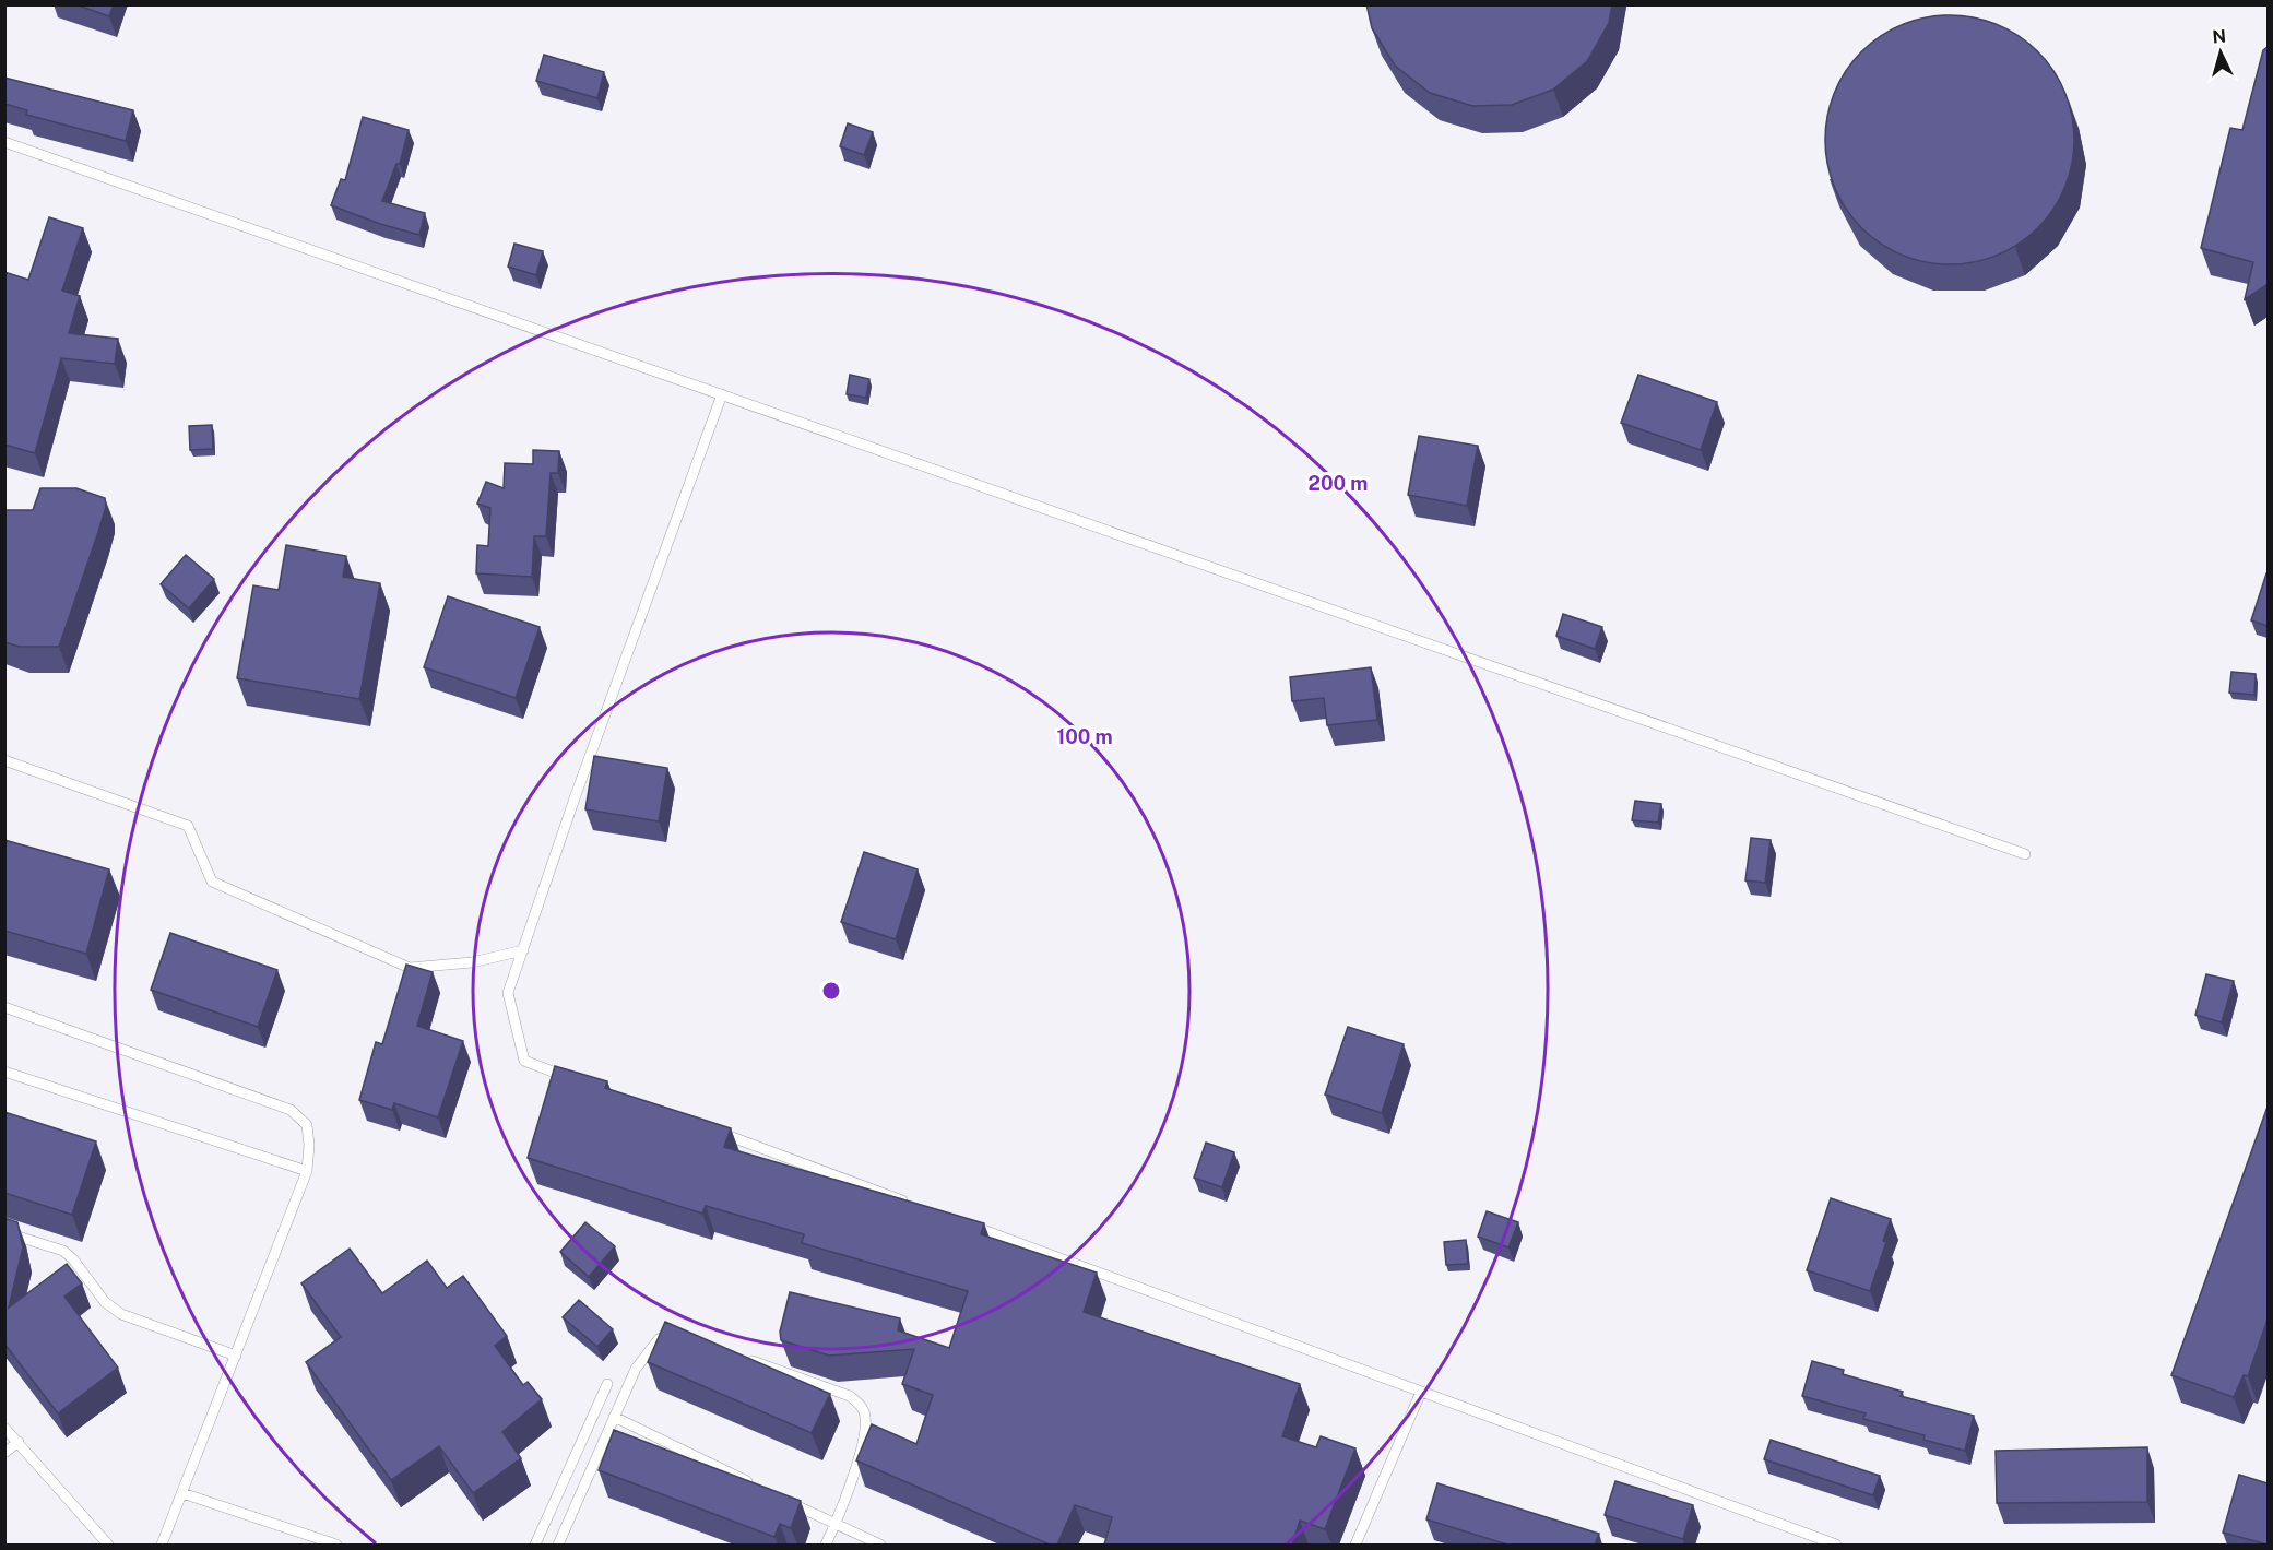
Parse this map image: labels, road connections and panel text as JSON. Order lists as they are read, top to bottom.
{
  "north": "top",
  "rings": ["200 m", "100 m"]
}
